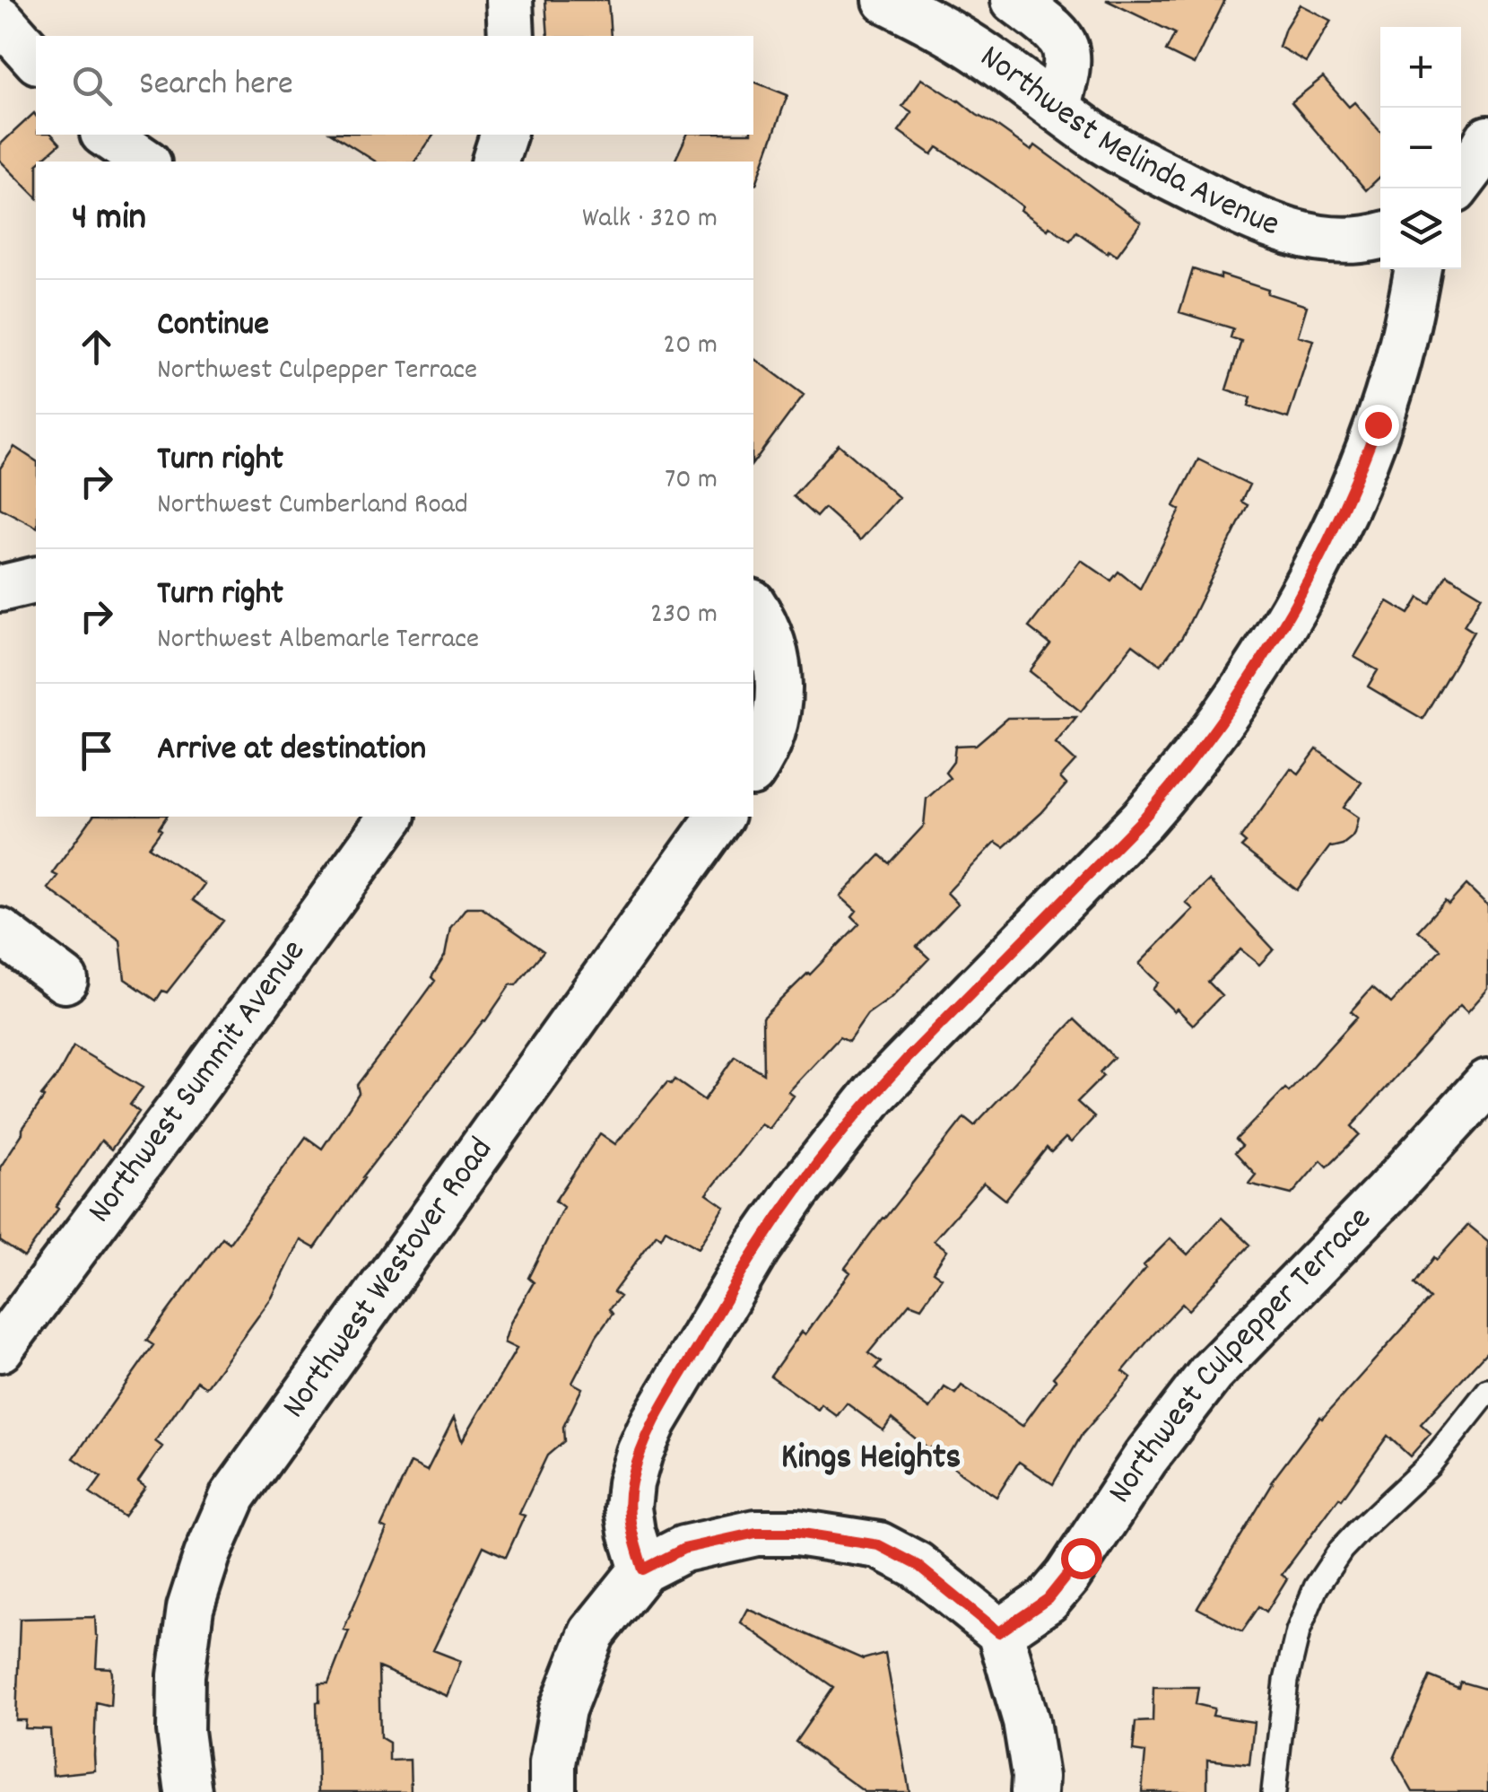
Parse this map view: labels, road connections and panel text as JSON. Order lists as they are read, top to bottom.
{
  "streets": {
    "street": [
      "Northwest Melinda Avenue",
      "Northwest Summit Avenue",
      "Northwest Westover Road",
      "Northwest Culpepper Terrace"
    ]
  },
  "districts": ["Kings Heights"],
  "page": {
    "map_buttons": ["+", "−"],
    "search": "Search here",
    "heading": ["4 min", "Walk · 320 m"],
    "list": [
      ["Continue", "Northwest Culpepper Terrace", "20 m"],
      ["Turn right", "Northwest Cumberland Road", "70 m"],
      ["Turn right", "Northwest Albemarle Terrace", "230 m"],
      "Arrive at destination"
    ]
  }
}
